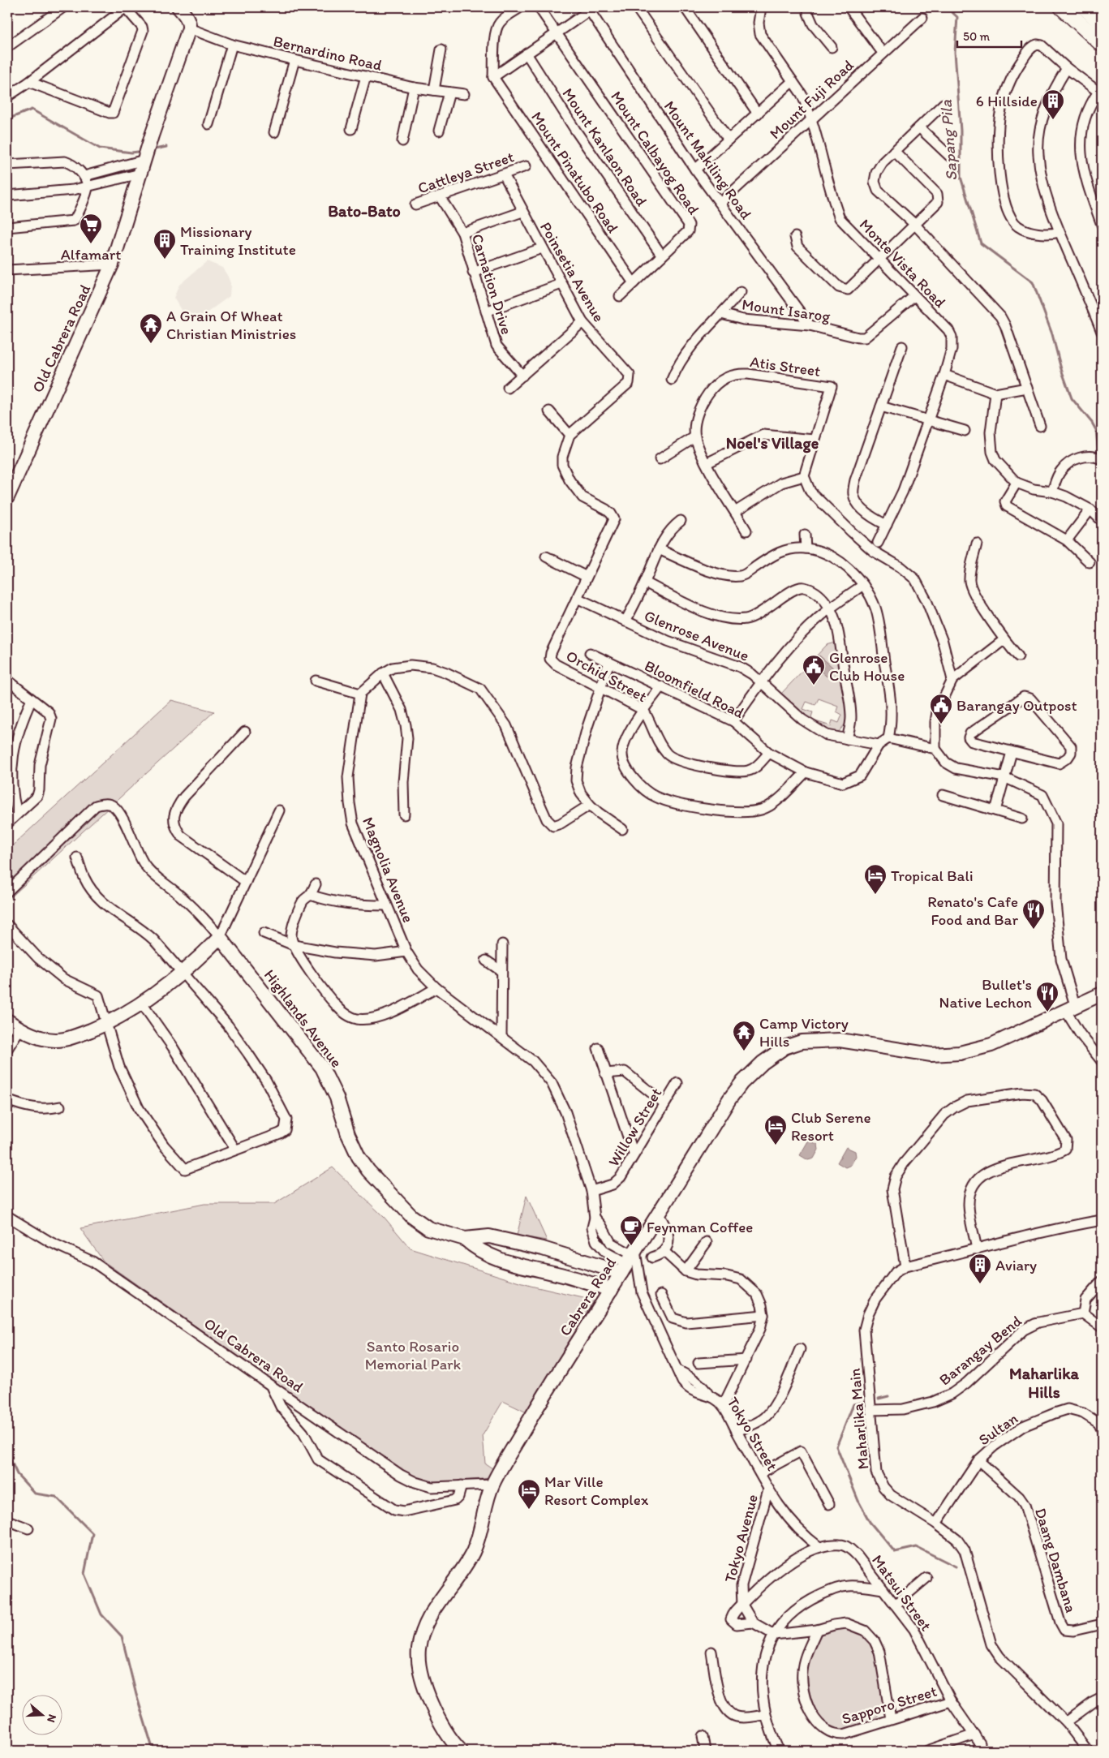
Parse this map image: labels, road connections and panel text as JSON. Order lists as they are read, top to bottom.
{
  "streets": {
    "street": [
      "Bernardino Road",
      "Mount Fuji Road",
      "Mount Kanlaon Road",
      "Mount Calbayog Road",
      "Mount Makiling Road",
      "Cattleya Street",
      "Mount Pinatubo Road",
      "Monte Vista Road",
      "Poinsetia Avenue",
      "Carnation Drive",
      "Mount Isarog",
      "Old Cabrera Road",
      "Atis Street",
      "Glenrose Avenue",
      "Orchid Street",
      "Bloomfield Road",
      "Magnolia Avenue",
      "Highlands Avenue",
      "Willow Street",
      "Cabrera Road",
      "Barangay Bend",
      "Maharlika Main",
      "Sultan",
      "Tokyo Street",
      "Tokyo Avenue",
      "Daang Dambana",
      "Matsui Street",
      "Sapporo Street"
    ]
  },
  "crossings": [
    ["Bernardino Road", "Old Cabrera Road"],
    ["Mount Fuji Road", "Mount Makiling Road"],
    ["Mount Fuji Road", "Monte Vista Road"],
    ["Mount Kanlaon Road", "Mount Calbayog Road"],
    ["Mount Calbayog Road", "Mount Pinatubo Road"],
    ["Mount Makiling Road", "Mount Isarog"],
    ["Cattleya Street", "Poinsetia Avenue"],
    ["Cattleya Street", "Carnation Drive"],
    ["Monte Vista Road", "Mount Isarog"],
    ["Poinsetia Avenue", "Orchid Street"],
    ["Old Cabrera Road", "Cabrera Road"],
    ["Glenrose Avenue", "Orchid Street"],
    ["Glenrose Avenue", "Bloomfield Road"],
    ["Orchid Street", "Bloomfield Road"],
    ["Magnolia Avenue", "Highlands Avenue"],
    ["Magnolia Avenue", "Willow Street"],
    ["Magnolia Avenue", "Cabrera Road"],
    ["Magnolia Avenue", "Tokyo Street"],
    ["Highlands Avenue", "Cabrera Road"],
    ["Highlands Avenue", "Tokyo Street"],
    ["Cabrera Road", "Tokyo Street"],
    ["Barangay Bend", "Maharlika Main"],
    ["Maharlika Main", "Sultan"],
    ["Sultan", "Daang Dambana"],
    ["Tokyo Street", "Tokyo Avenue"],
    ["Matsui Street", "Sapporo Street"]
  ],
  "districts": ["Bato-Bato", "Noel's Village", "Maharlika Hills"],
  "water": ["Sapang Pila"],
  "parks": ["Santo Rosario Memorial Park"],
  "places": {
    "building": ["6 Hillside", "Missionary Training Institute", "Aviary"],
    "supermarket": ["Alfamart"],
    "temple": ["A Grain Of Wheat Christian Ministries", "Camp Victory Hills"],
    "public building": ["Glenrose Club House", "Barangay Outpost"],
    "hotel": ["Tropical Bali", "Club Serene Resort", "Mar Ville Resort Complex"],
    "restaurant": ["Renato's Cafe Food and Bar", "Bullet's Native Lechon"],
    "cafe": ["Feynman Coffee"]
  },
  "scale_bar": "50 m",
  "north": "right"
}
